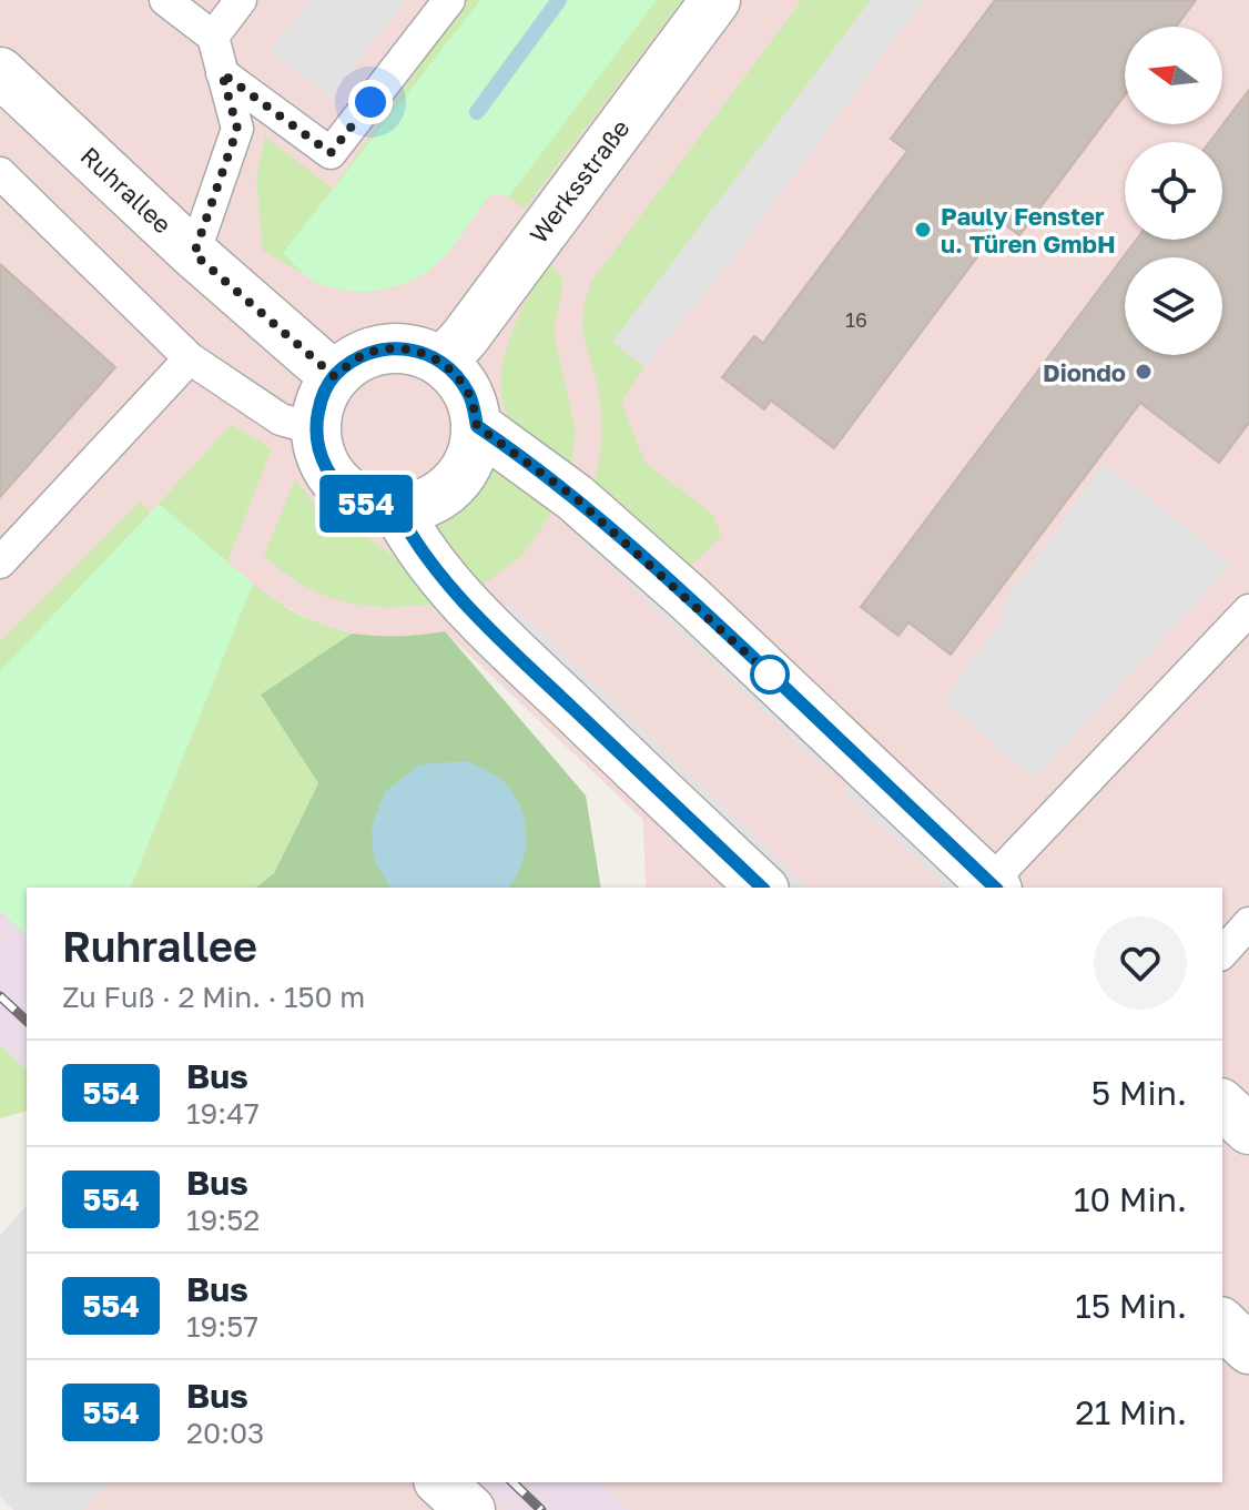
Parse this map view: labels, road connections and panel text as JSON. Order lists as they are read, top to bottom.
{
  "streets": {
    "street": ["Werksstraße", "Ruhrallee"]
  },
  "crossings": [
    ["Werksstraße", "Ruhrallee"]
  ],
  "places": ["Pauly Fenster u. Türen GmbH", "Diondo"],
  "lines": ["bus line 554"],
  "house_numbers": ["16"],
  "north": "left",
  "page": {
    "on_map": "554",
    "heading": ["Ruhrallee", "Zu Fuß · 2 Min. · 150 m"],
    "list": [
      {
        "mark": "554",
        "name": "Bus",
        "note": "19:47",
        "value": "5 Min."
      },
      {
        "mark": "554",
        "name": "Bus",
        "note": "19:52",
        "value": "10 Min."
      },
      {
        "mark": "554",
        "name": "Bus",
        "note": "19:57",
        "value": "15 Min."
      },
      {
        "mark": "554",
        "name": "Bus",
        "note": "20:03",
        "value": "21 Min."
      }
    ]
  }
}
